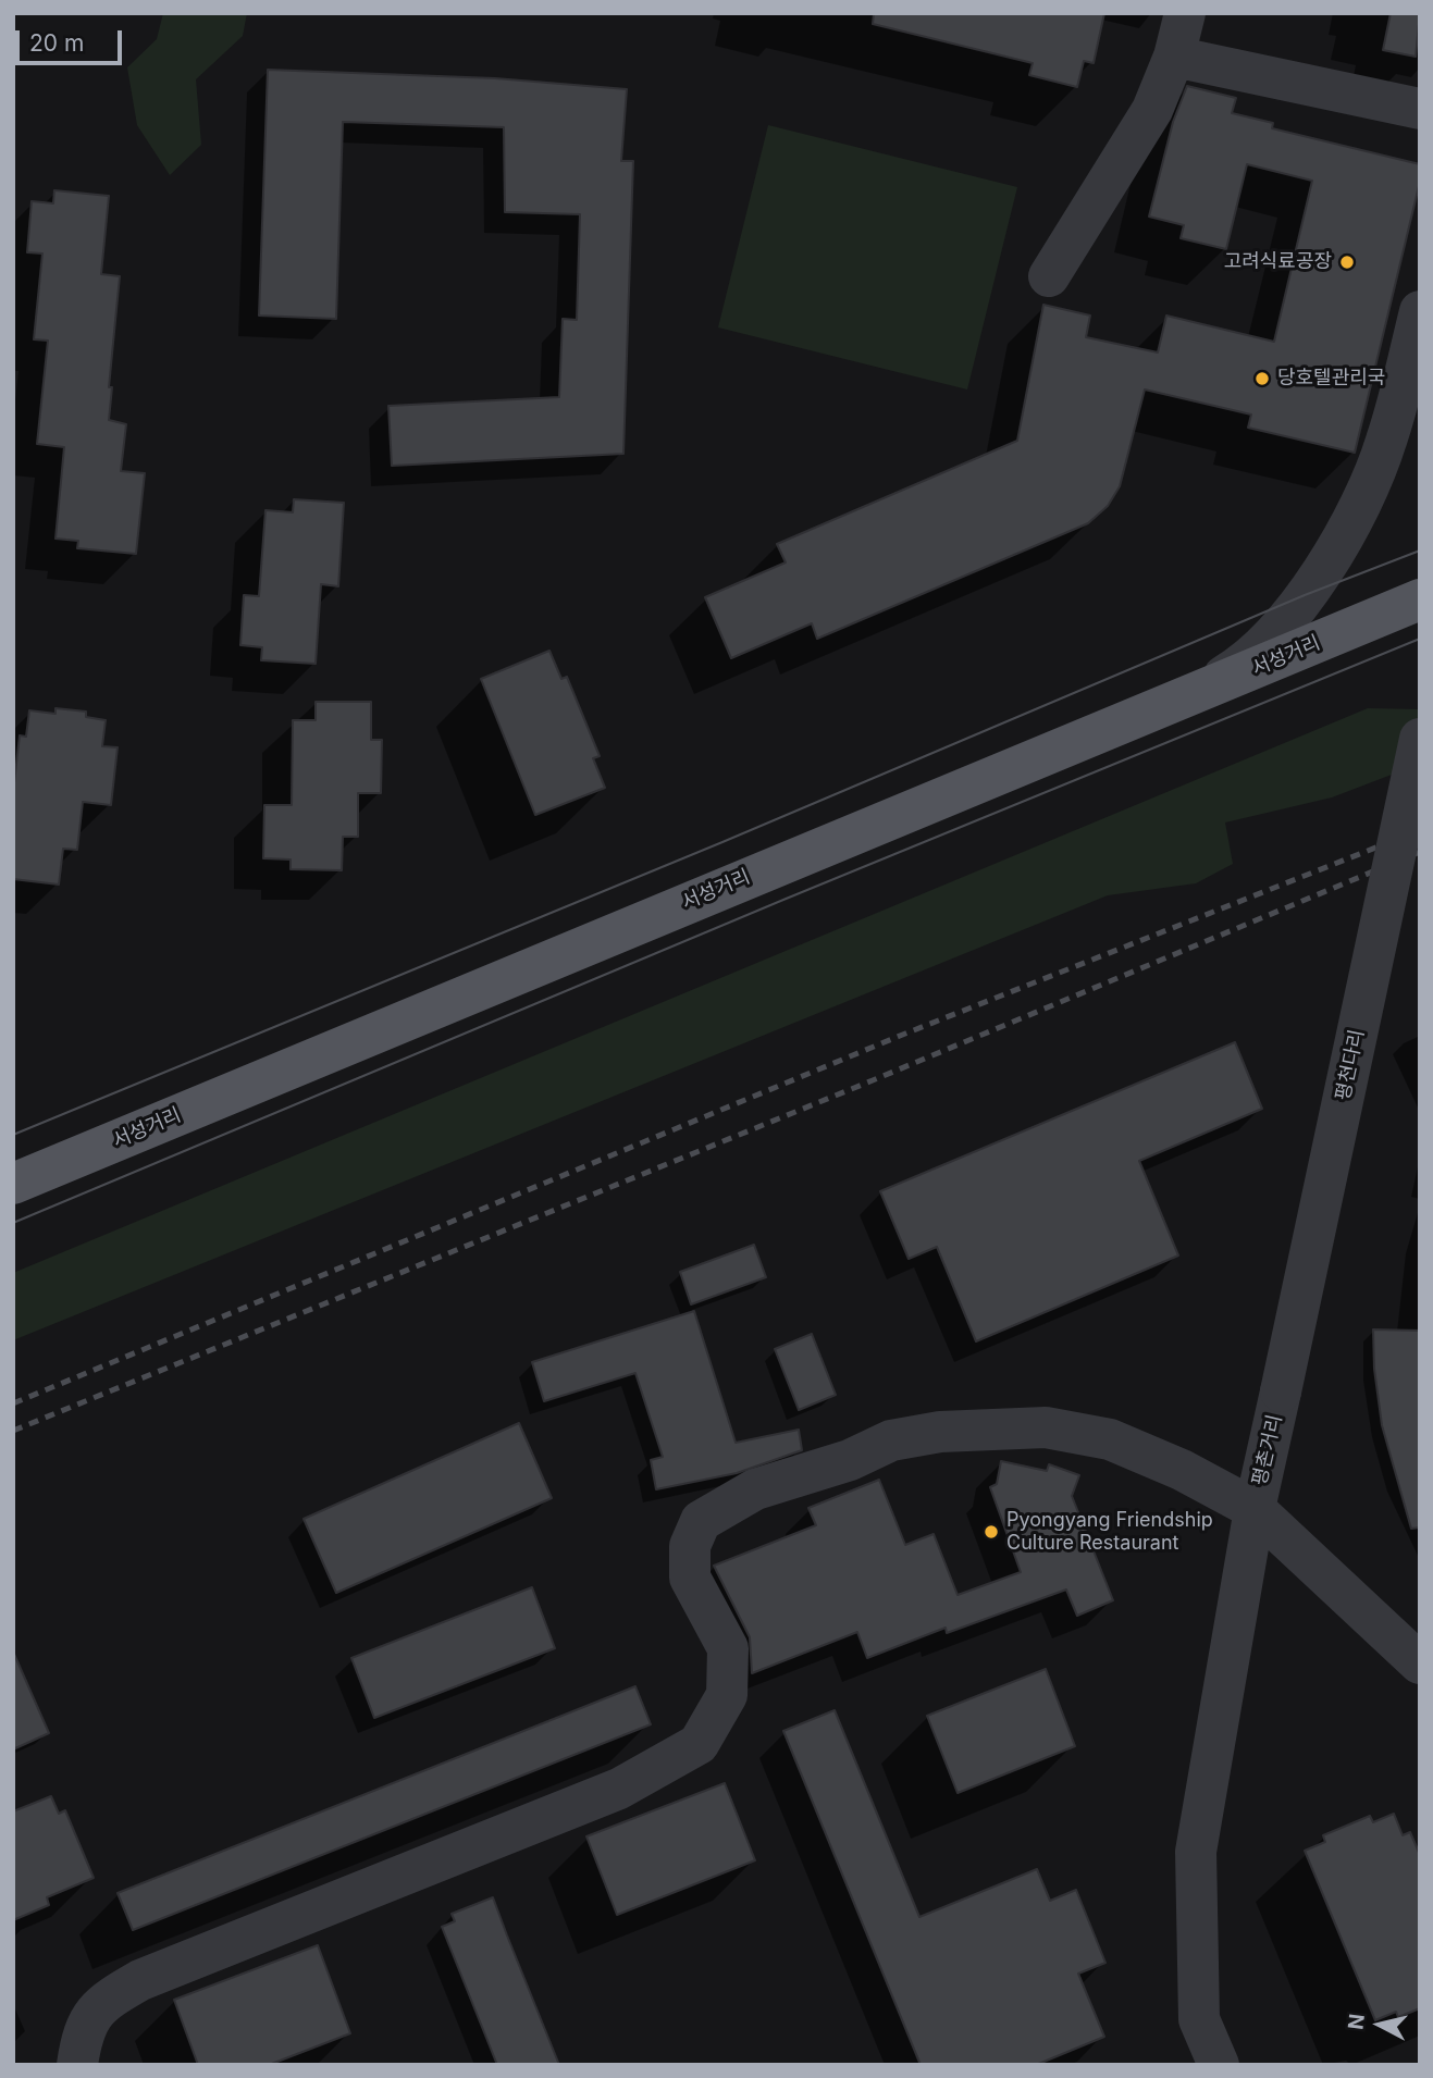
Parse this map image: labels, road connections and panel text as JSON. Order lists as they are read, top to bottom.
{
  "streets": {
    "main road": ["서성거리"],
    "street": ["평천다리", "평촌거리"]
  },
  "crossings": [
    ["평천다리", "평촌거리"]
  ],
  "places": ["고려식료공장", "당호텔관리국", "Pyongyang Friendship Culture Restaurant"],
  "scale_bar": "20 m",
  "north": "left"
}
